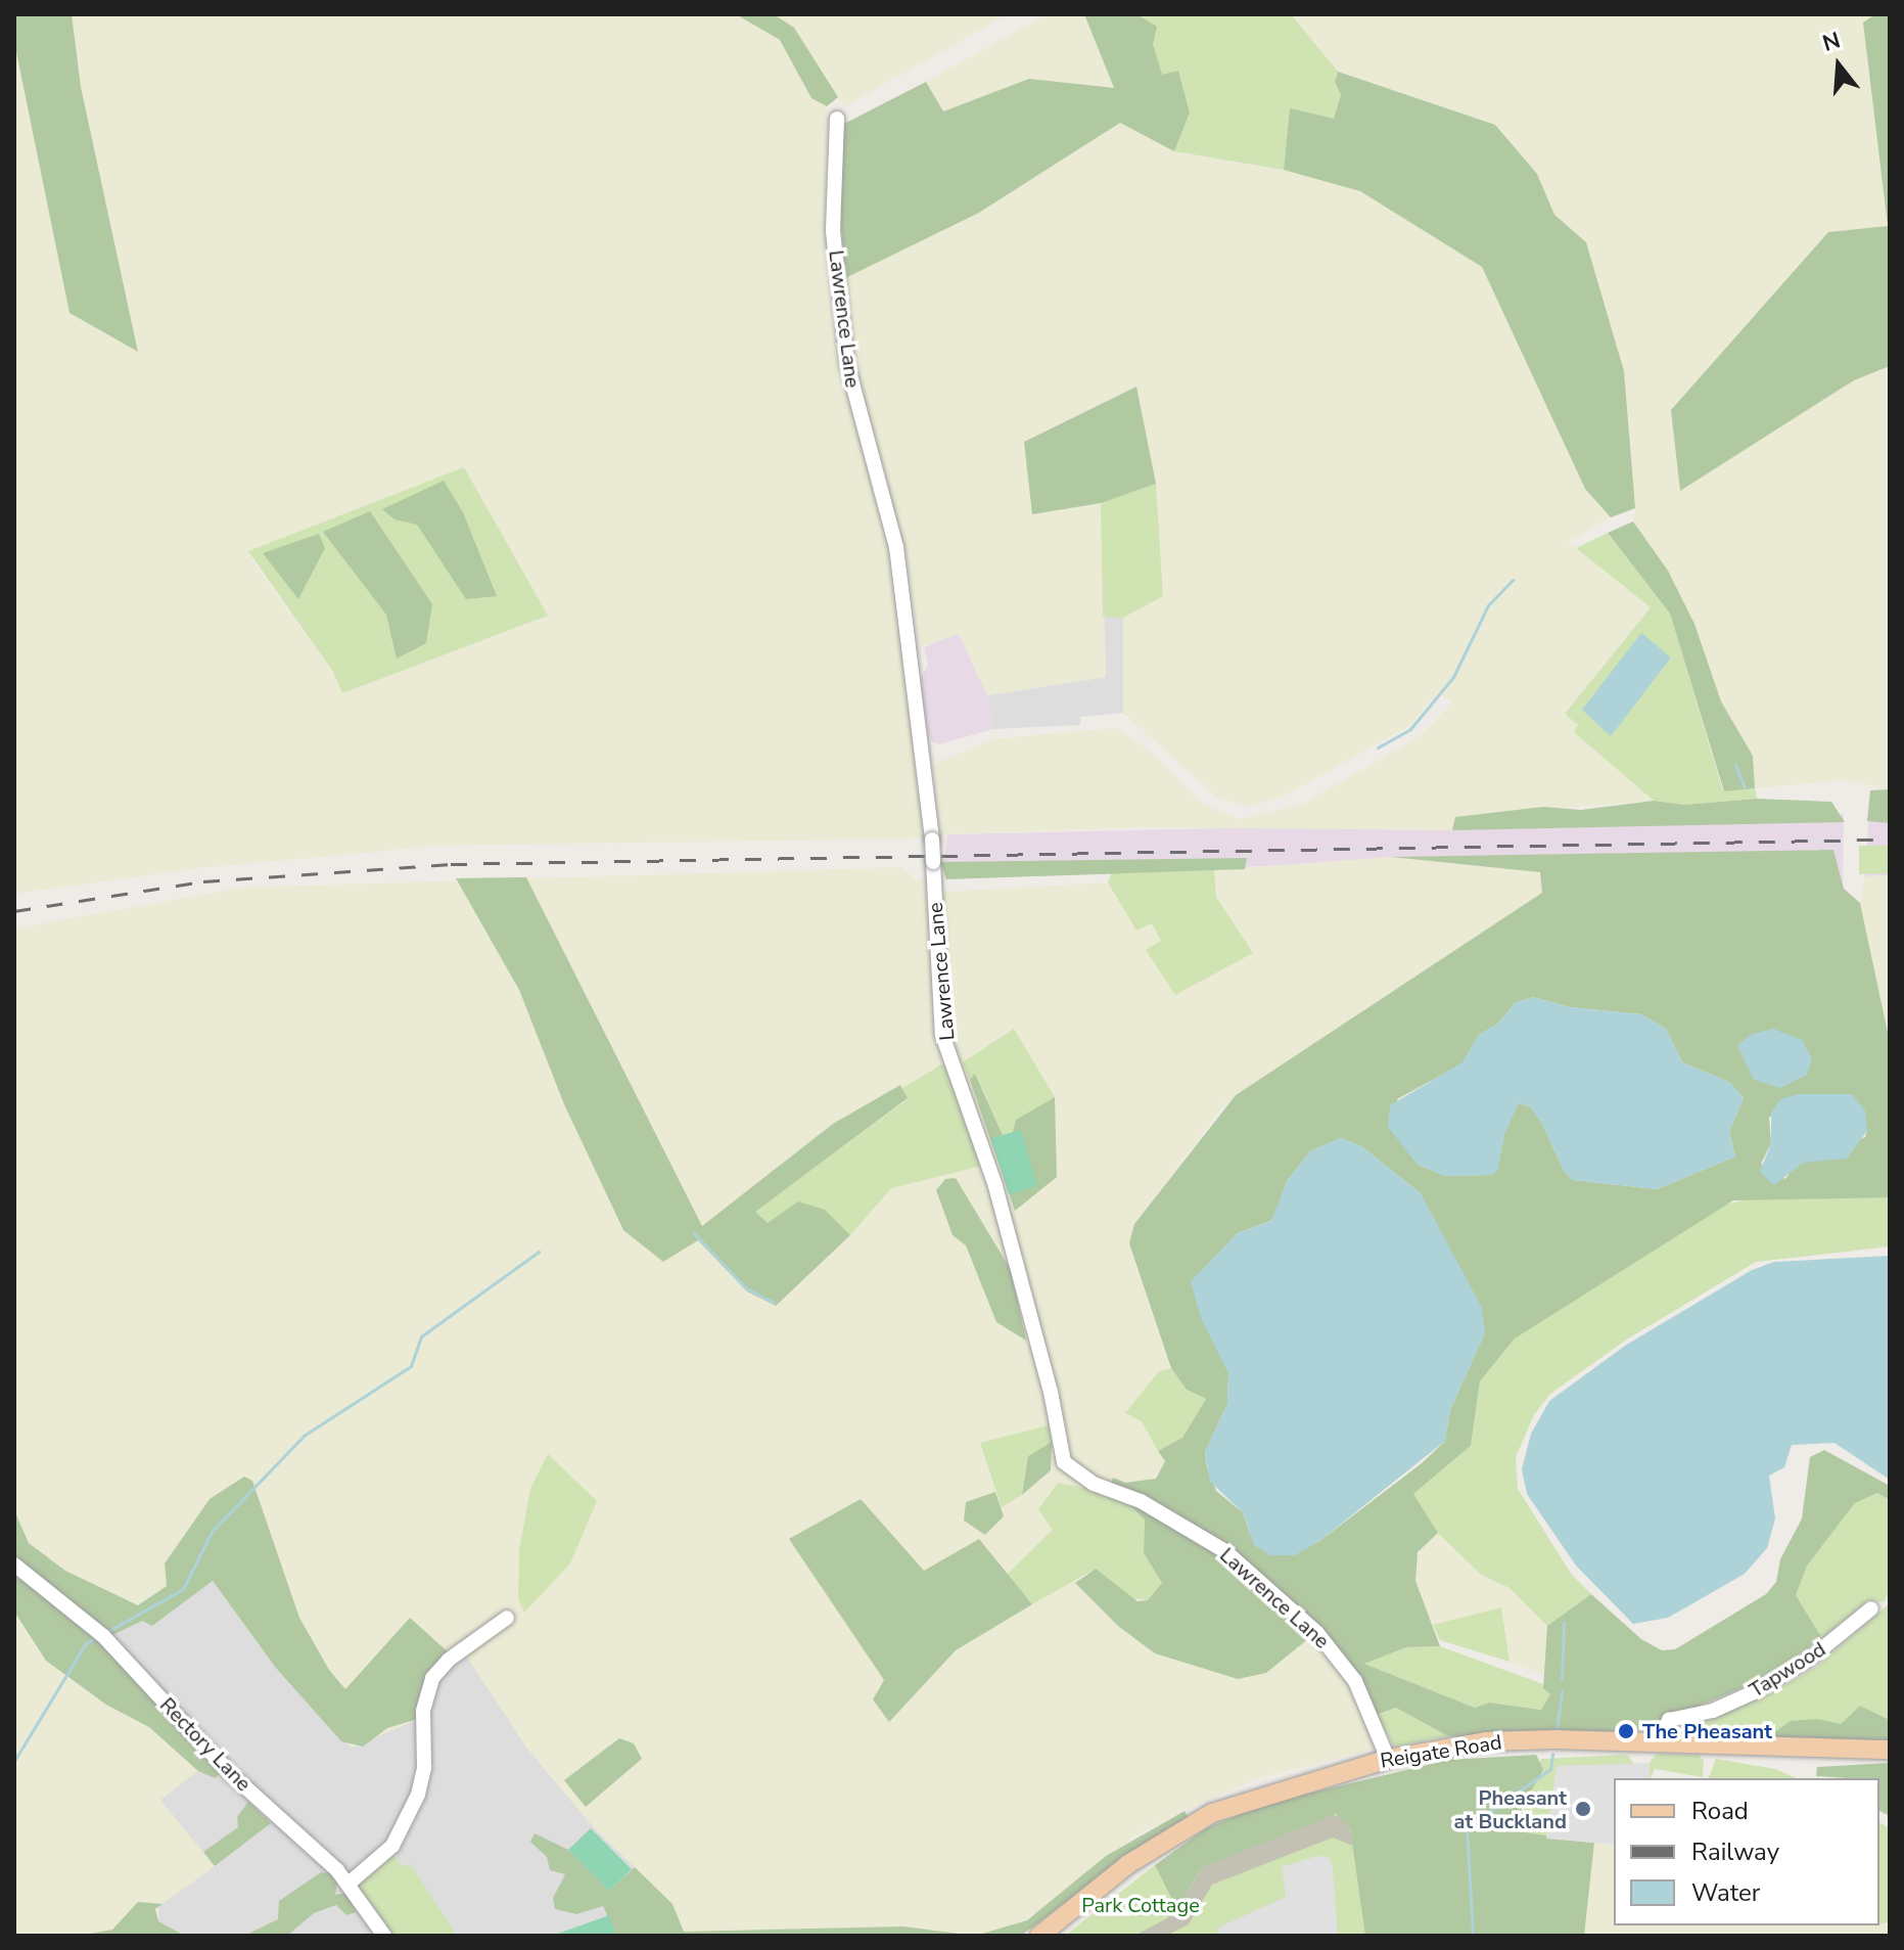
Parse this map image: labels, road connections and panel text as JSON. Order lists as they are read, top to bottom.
{
  "streets": {
    "main road": ["Reigate Road"],
    "street": ["Lawrence Lane", "Tapwood", "Rectory Lane"]
  },
  "crossings": [
    ["Lawrence Lane", "Reigate Road"],
    ["Tapwood", "Reigate Road"]
  ],
  "parks": ["Park Cottage"],
  "places": ["The Pheasant", "Pheasant at Buckland"],
  "legend": ["Road", "Railway", "Water"],
  "north": "top"
}
